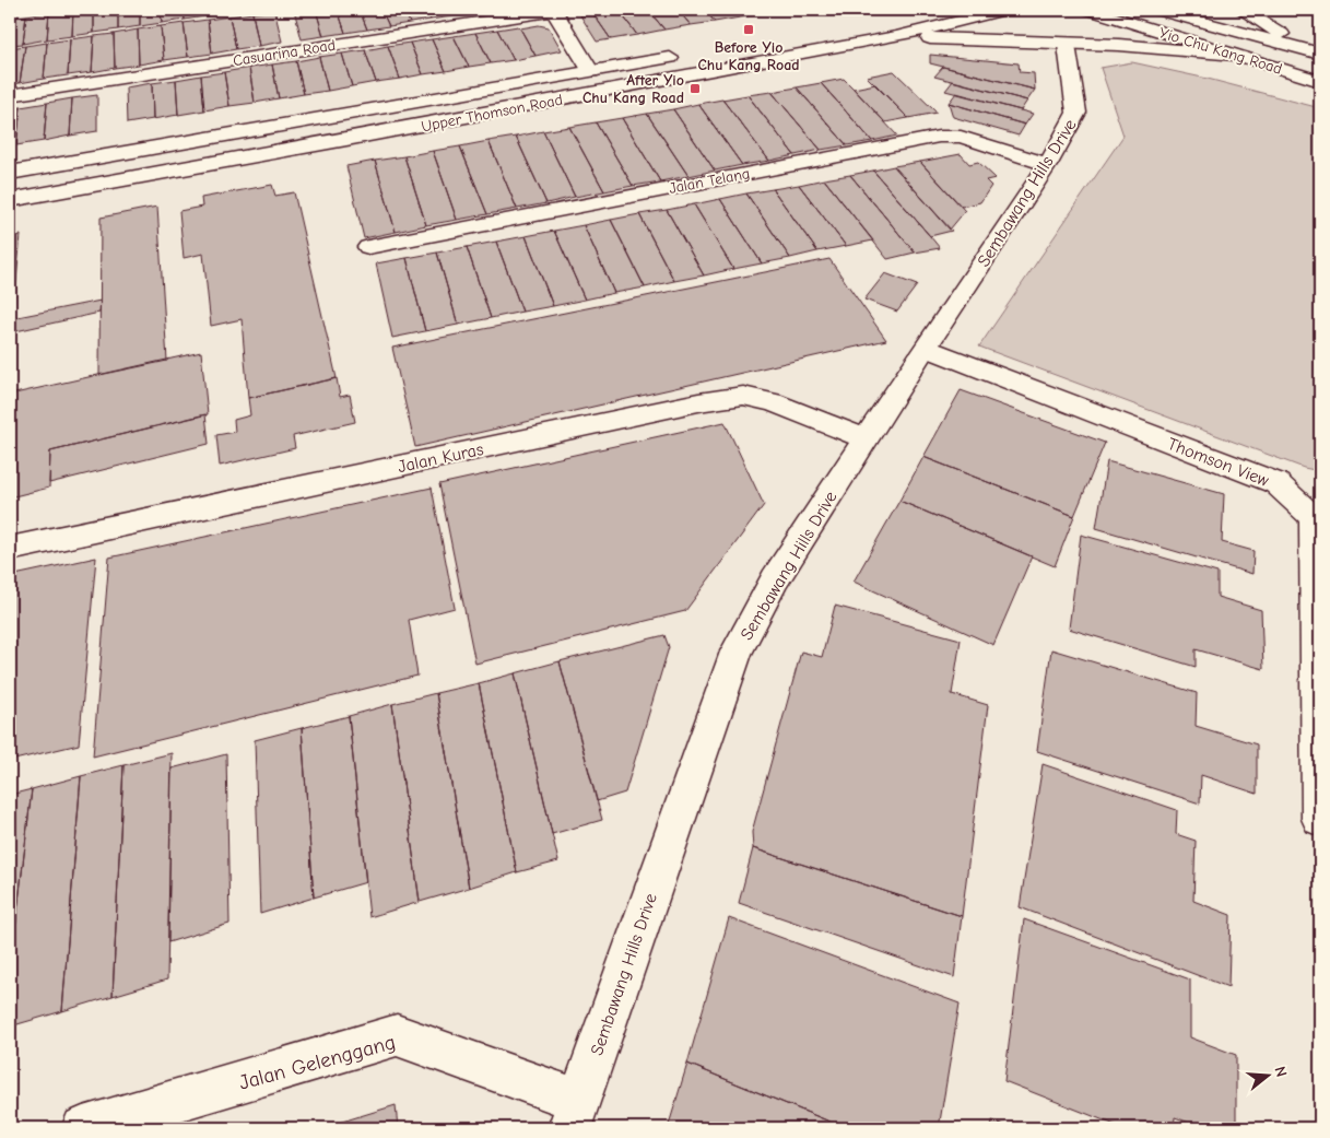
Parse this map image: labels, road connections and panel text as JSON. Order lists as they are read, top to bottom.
{
  "streets": {
    "street": [
      "Yio Chu Kang Road",
      "Casuarina Road",
      "Upper Thomson Road",
      "Jalan Telang",
      "Sembawang Hills Drive",
      "Jalan Kuras",
      "Thomson View",
      "Jalan Gelenggang"
    ]
  },
  "crossings": [
    ["Jalan Telang", "Sembawang Hills Drive"],
    ["Sembawang Hills Drive", "Jalan Kuras"],
    ["Sembawang Hills Drive", "Thomson View"],
    ["Sembawang Hills Drive", "Jalan Gelenggang"]
  ],
  "places": {
    "transit": ["Before Yio Chu Kang Road", "After Yio Chu Kang Road"]
  },
  "north": "right"
}
